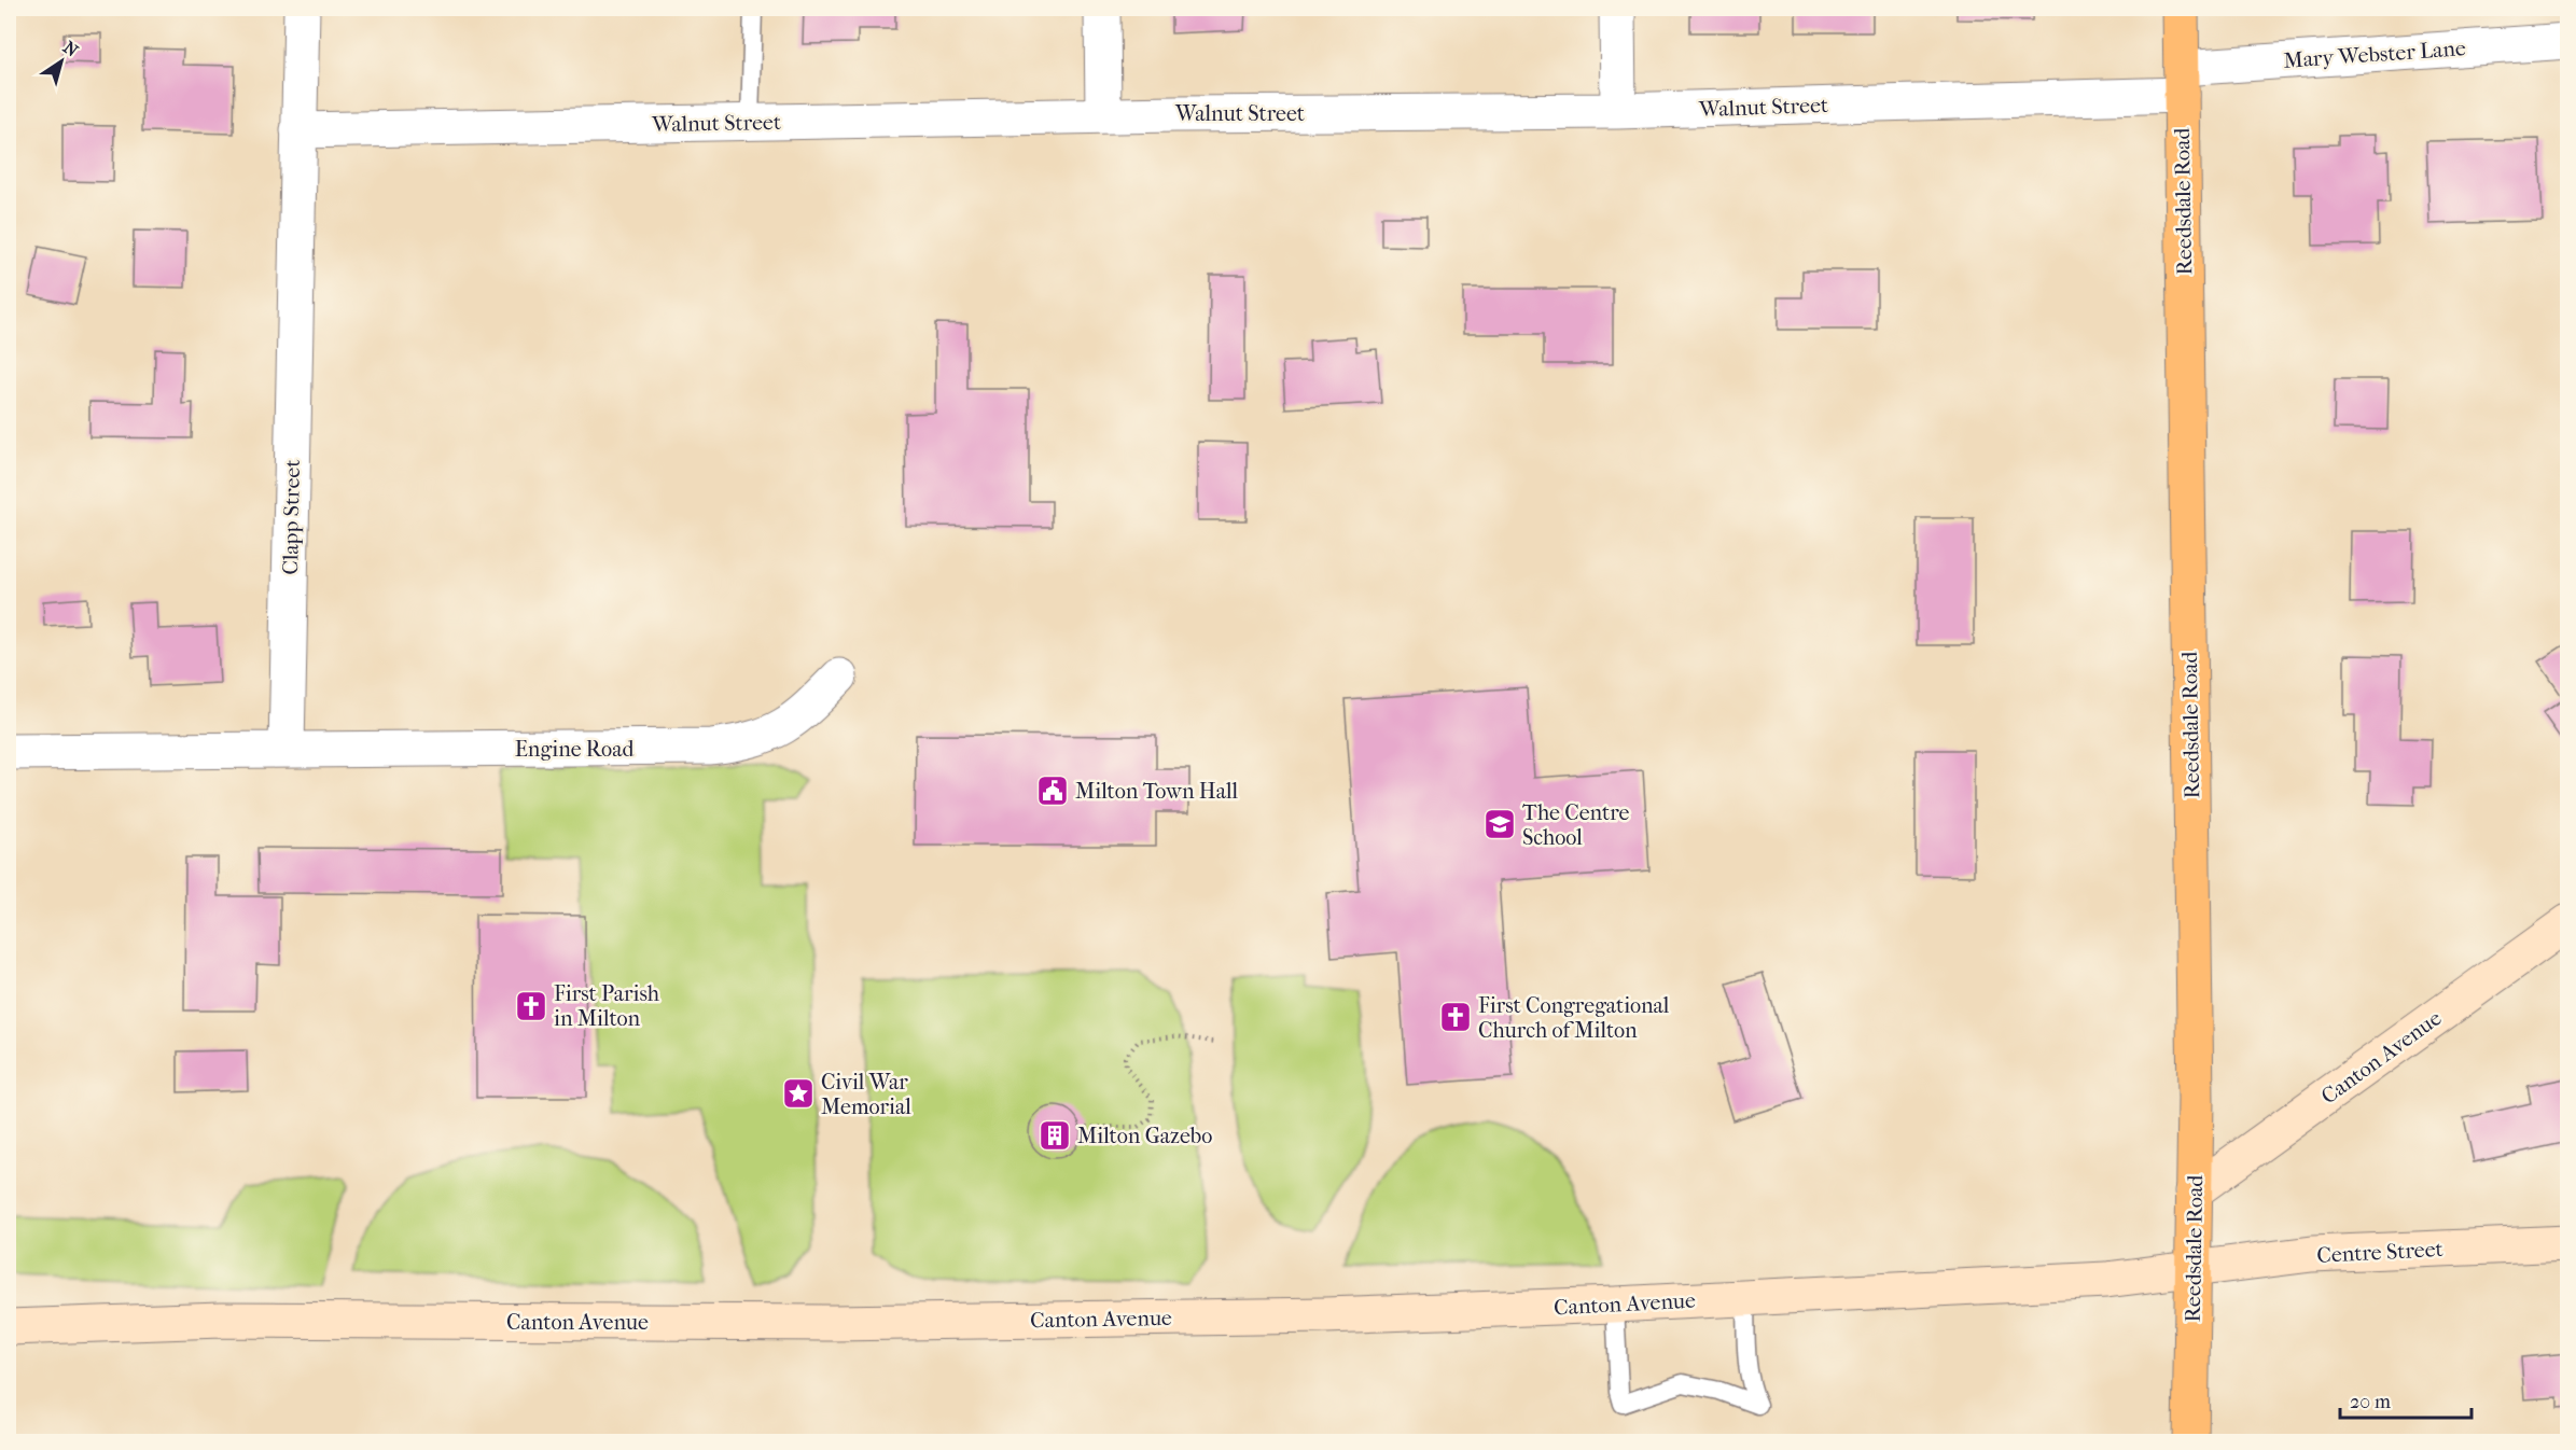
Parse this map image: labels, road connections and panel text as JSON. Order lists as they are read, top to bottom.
{
  "streets": {
    "main road": ["Reedsdale Road", "Canton Avenue", "Centre Street"],
    "street": [
      "Mary Webster Lane",
      "Walnut Street",
      "Clapp Street",
      "Engine Road"
    ]
  },
  "crossings": [
    ["Mary Webster Lane", "Walnut Street"],
    ["Mary Webster Lane", "Reedsdale Road"],
    ["Walnut Street", "Reedsdale Road"],
    ["Walnut Street", "Clapp Street"],
    ["Reedsdale Road", "Canton Avenue"],
    ["Reedsdale Road", "Centre Street"],
    ["Clapp Street", "Engine Road"],
    ["Canton Avenue", "Centre Street"]
  ],
  "places": {
    "public building": ["Milton Town Hall"],
    "school or university": ["The Centre School"],
    "church": ["First Parish in Milton", "First Congregational Church of Milton"],
    "place": ["Civil War Memorial"],
    "building": ["Milton Gazebo"]
  },
  "scale_bar": "20 m",
  "north": "top right"
}
